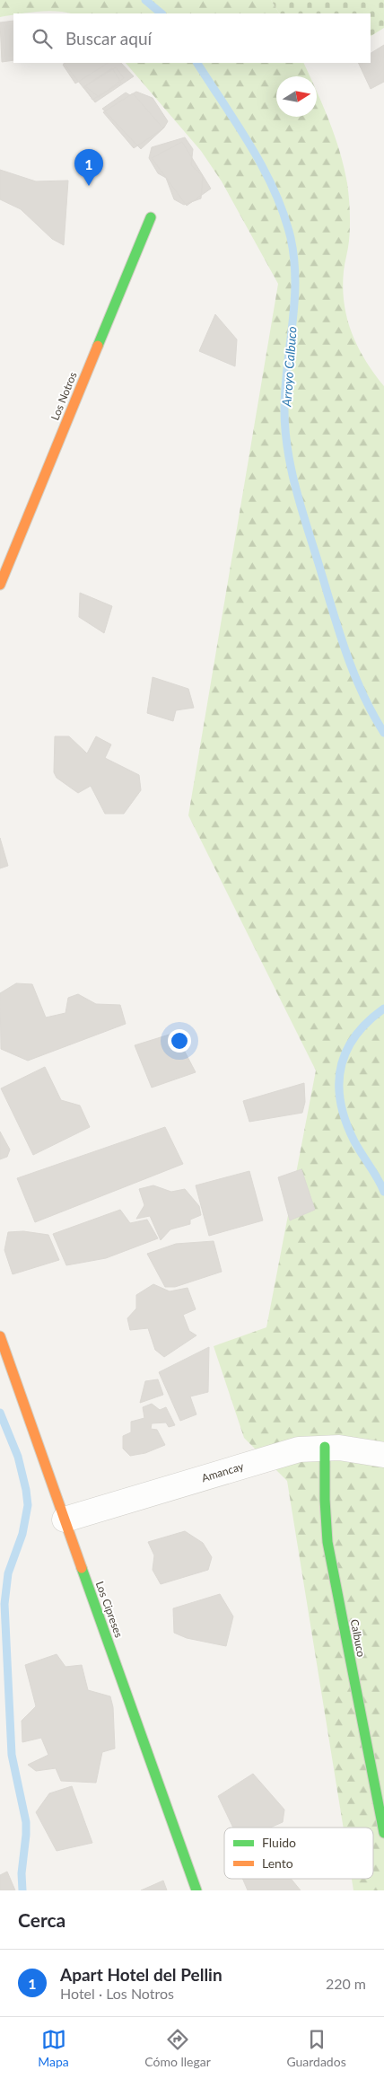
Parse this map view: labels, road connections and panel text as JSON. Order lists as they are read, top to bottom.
{
  "streets": {
    "street": [
      "Los Notros",
      "Amancay",
      "Los Cipreses",
      "Calbuco"
    ]
  },
  "crossings": [
    ["Amancay", "Los Cipreses"],
    ["Amancay", "Calbuco"]
  ],
  "water": ["Arroyo Calbuco"],
  "legend": ["Fluido", "Lento"],
  "north": "right",
  "page": {
    "search": "Buscar aquí",
    "pins": "1",
    "heading": "Cerca",
    "list": [
      {
        "mark": "1",
        "name": "Apart Hotel del Pellin",
        "note": "Hotel · Los Notros",
        "value": "220 m"
      }
    ],
    "nav": ["Mapa", "Cómo llegar", "Guardados"]
  }
}
